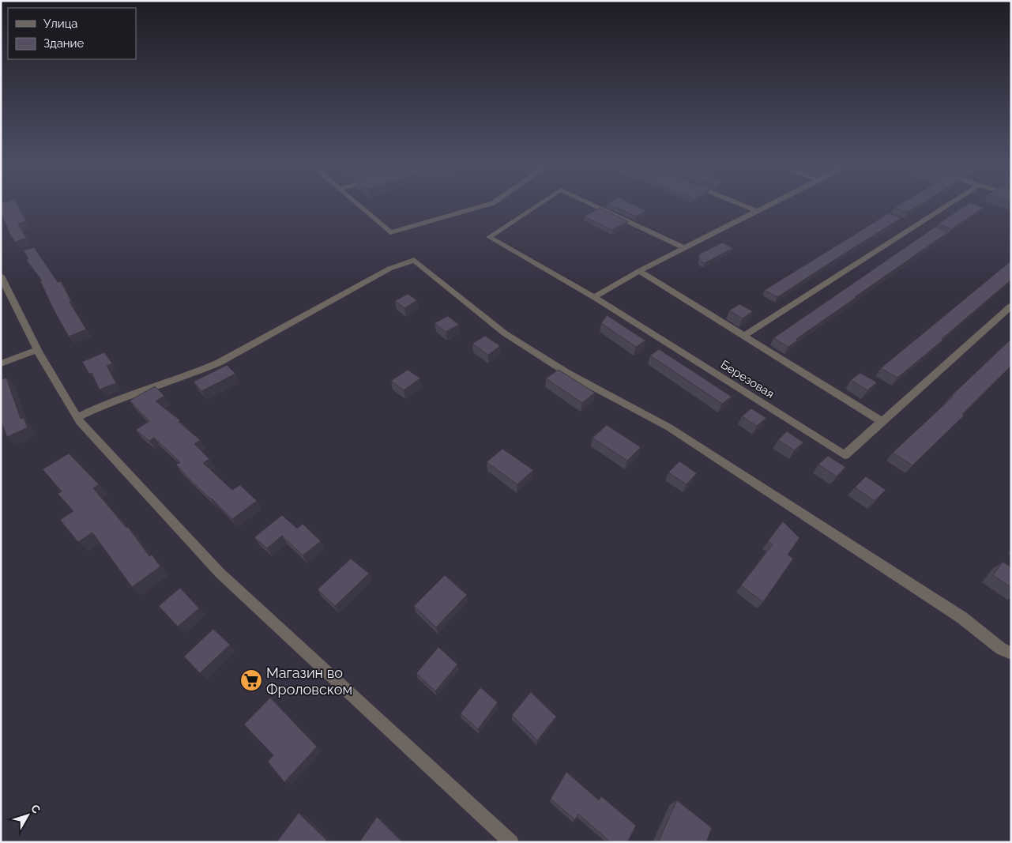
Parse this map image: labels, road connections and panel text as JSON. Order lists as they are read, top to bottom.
{
  "streets": {
    "street": ["Березовая"]
  },
  "places": {
    "supermarket": ["Магазин во Фроловском"]
  },
  "legend": ["Улица", "Здание"],
  "north": "top right"
}
